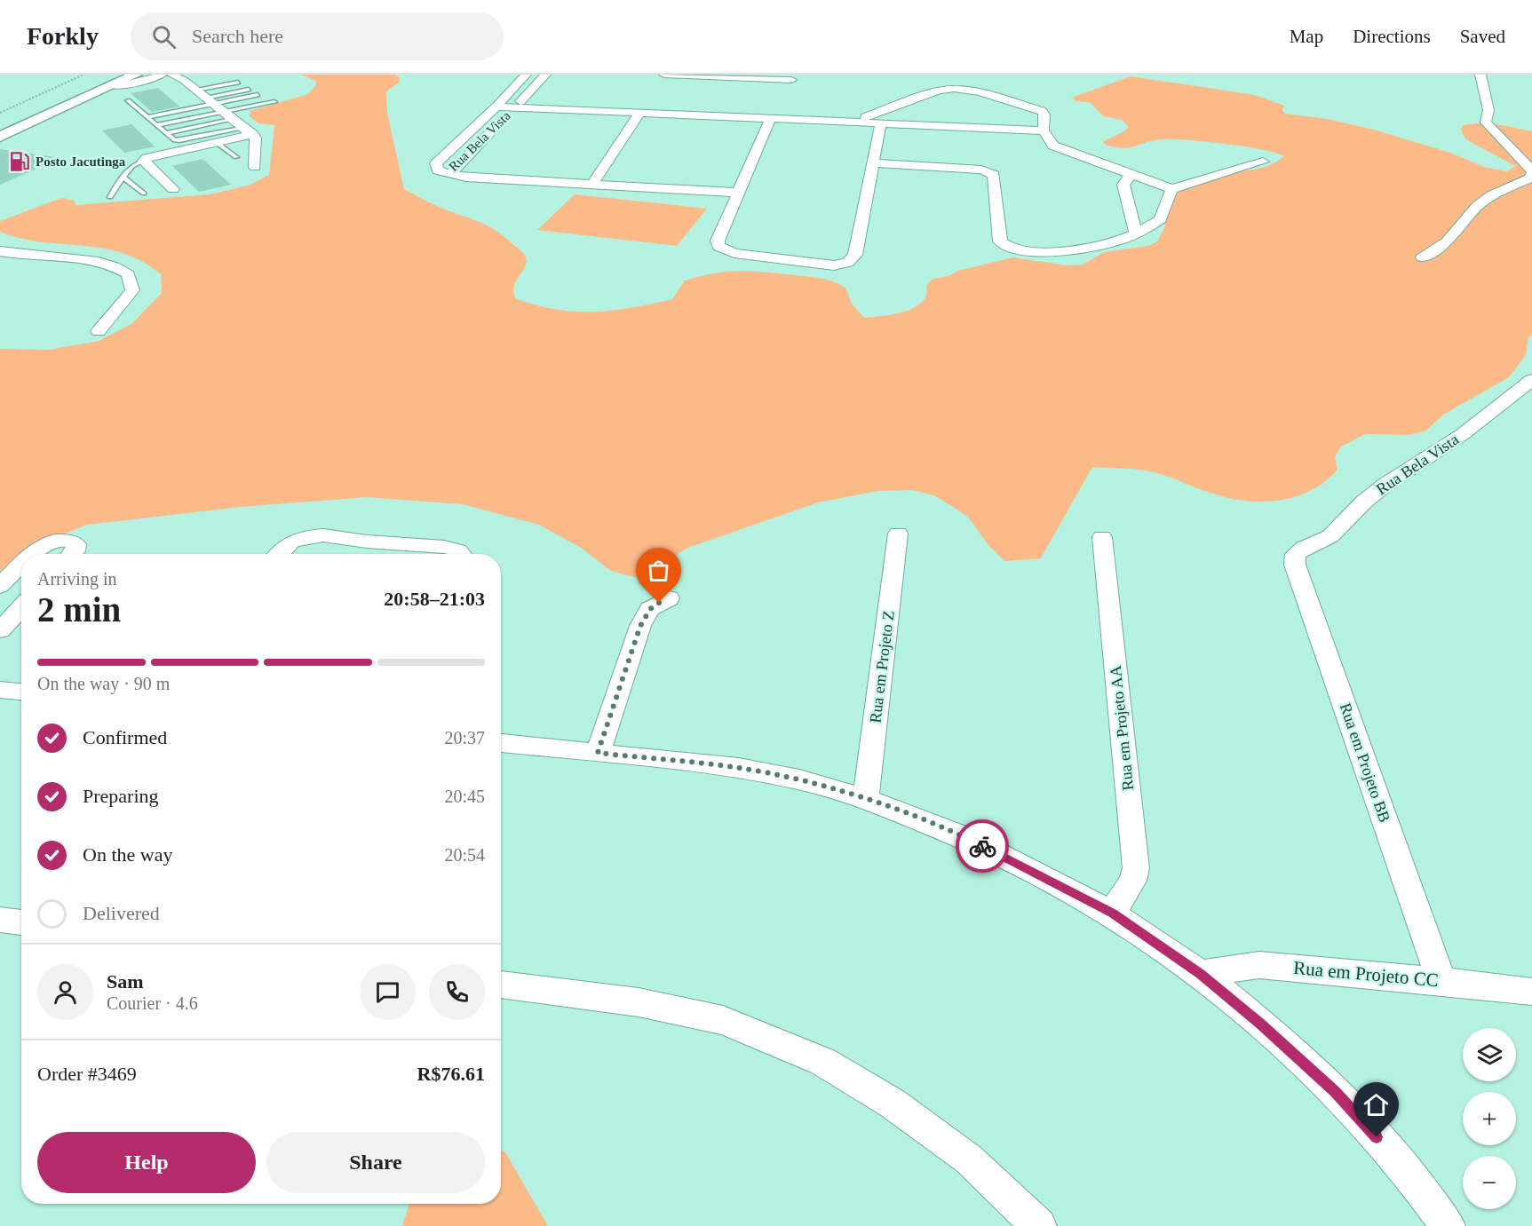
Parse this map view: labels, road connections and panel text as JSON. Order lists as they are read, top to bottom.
{
  "streets": {
    "street": [
      "Rua Bela Vista",
      "Rua em Projeto Z",
      "Rua em Projeto AA",
      "Rua em Projeto BB",
      "Rua em Projeto CC"
    ]
  },
  "crossings": [
    ["Rua Bela Vista", "Rua em Projeto BB"],
    ["Rua em Projeto BB", "Rua em Projeto CC"]
  ],
  "places": {
    "fuel station": ["Posto Jacutinga"]
  },
  "page": {
    "header": "Forkly",
    "search": "Search here",
    "nav": ["Map", "Directions", "Saved"],
    "heading": ["2 min", "Arriving in", "20:58–21:03"],
    "panel": [
      "Sam",
      "Courier · 4.6",
      "Order #3469",
      "R$76.61"
    ],
    "bar": "On the way · 90 m",
    "list": [
      ["Confirmed", "20:37"],
      ["Preparing", "20:45"],
      ["On the way", "20:54"],
      "Delivered"
    ],
    "map_buttons": ["+", "−"],
    "buttons": ["Help", "Share"]
  }
}
